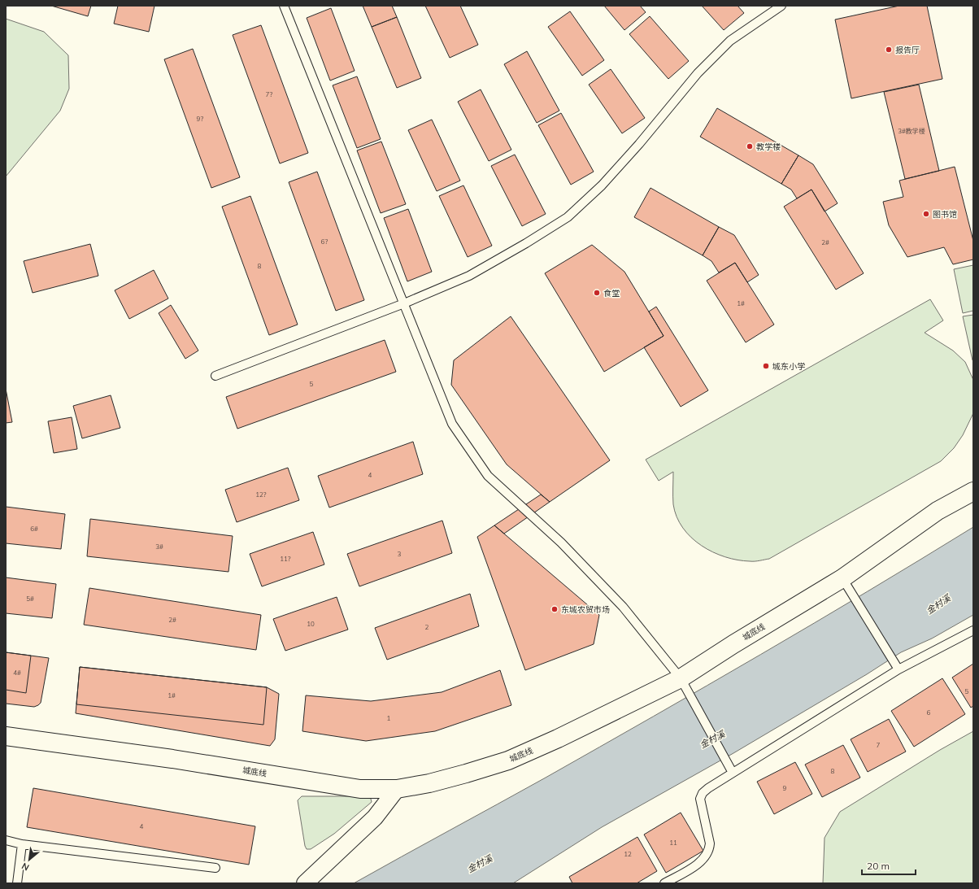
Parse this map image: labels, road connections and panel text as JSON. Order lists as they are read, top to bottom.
{
  "streets": {
    "main road": ["城底线"]
  },
  "water": ["金村溪"],
  "places": [
    "报告厅",
    "教学楼",
    "图书馆",
    "食堂",
    "城东小学",
    "东城农贸市场"
  ],
  "house_numbers": [
    "7？",
    "9？",
    "3#教学楼",
    "6？",
    "2#",
    "8",
    "1#",
    "5",
    "4",
    "12？",
    "6#",
    "3#",
    "3",
    "11？",
    "5#",
    "2#",
    "10",
    "2",
    "4#",
    "5",
    "1#",
    "6",
    "1",
    "7",
    "8",
    "9",
    "4",
    "11",
    "12"
  ],
  "scale_bar": "20 m",
  "north": "bottom left"
}
